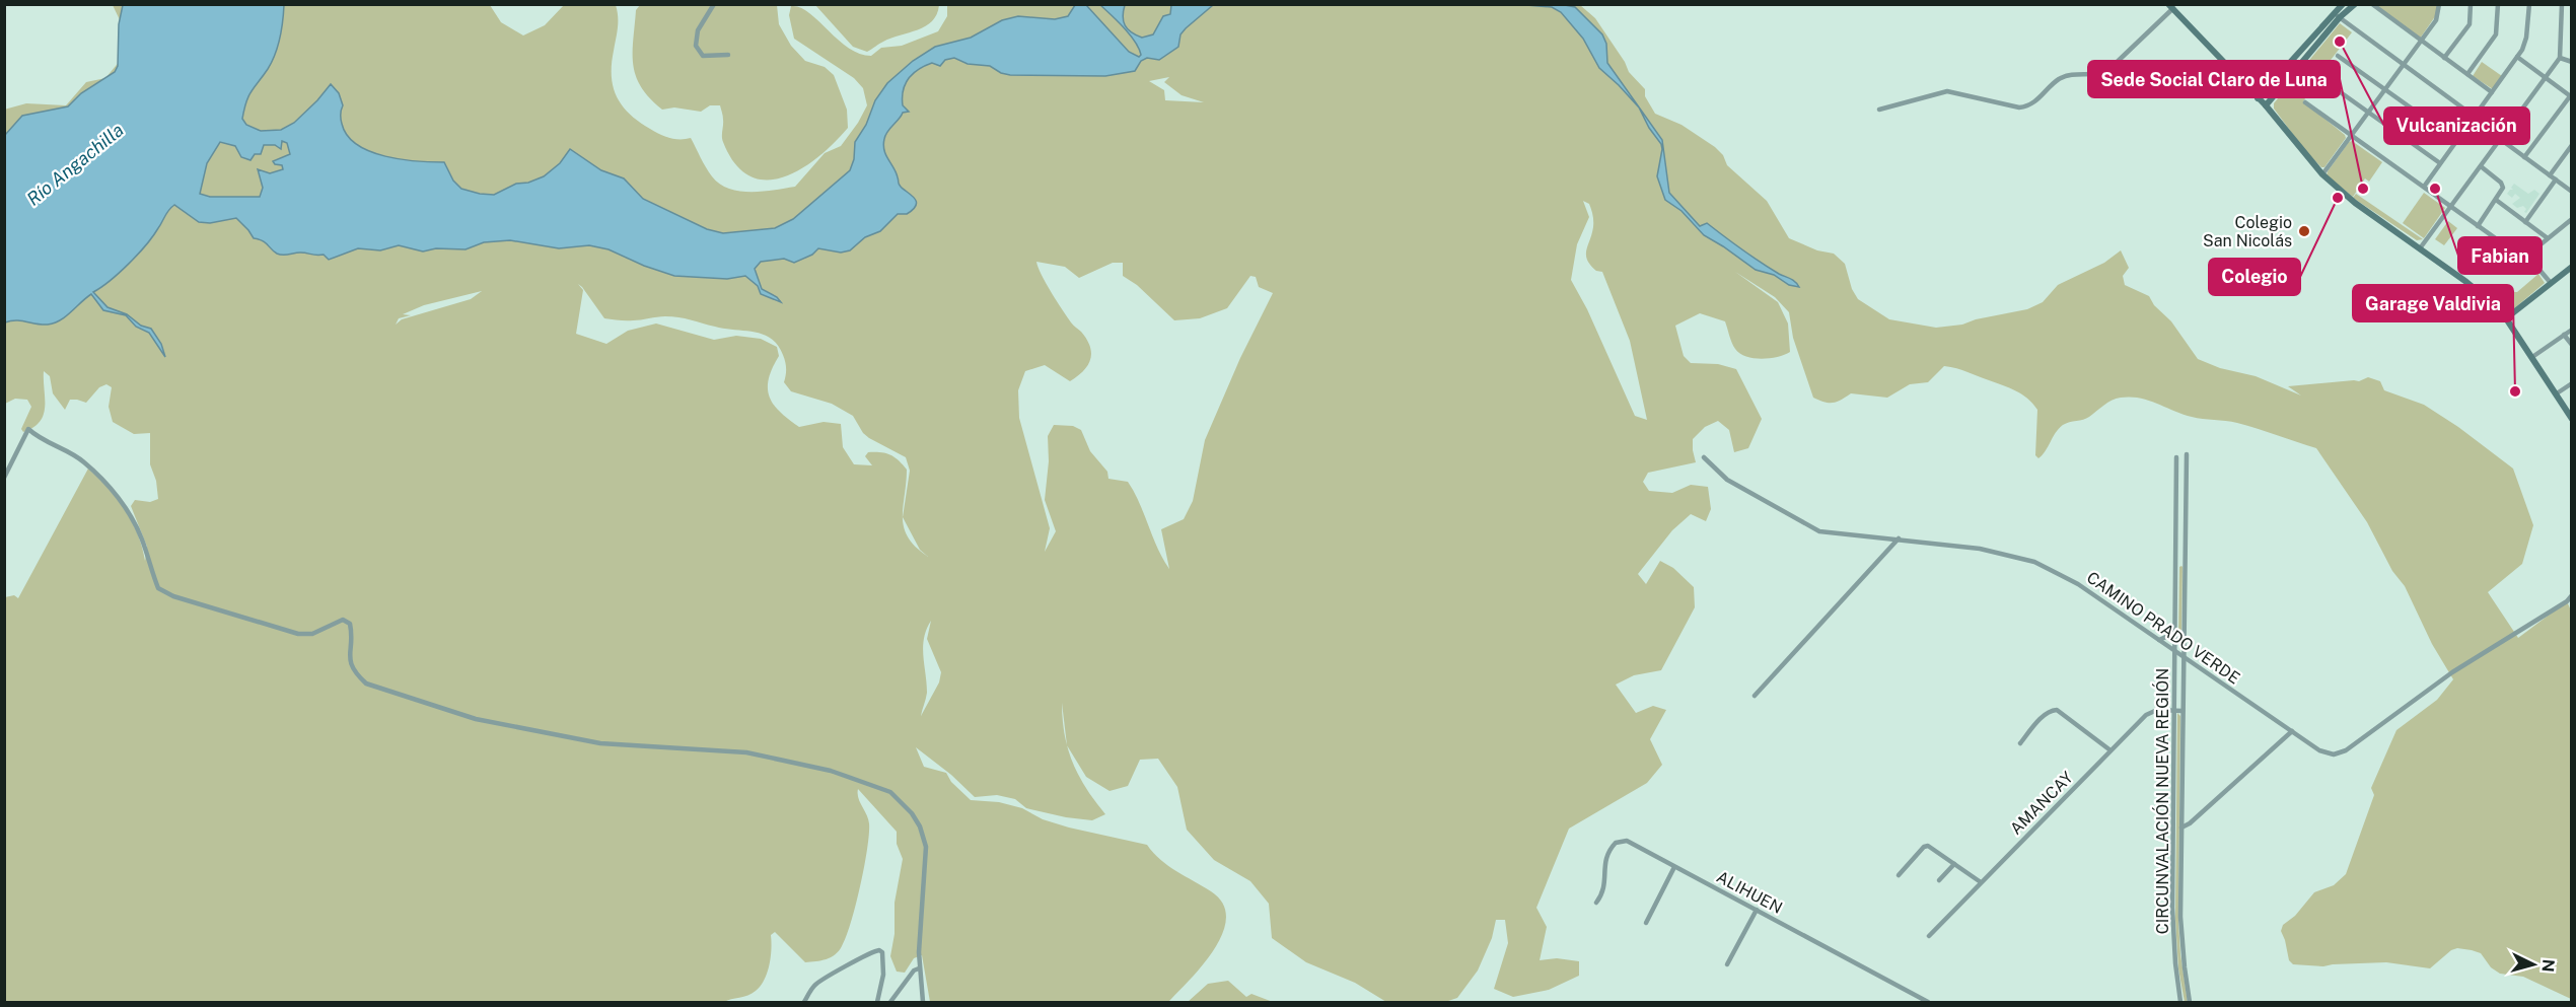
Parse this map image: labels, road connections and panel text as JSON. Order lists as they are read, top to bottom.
{
  "streets": {
    "street": [
      "CAMINO PRADO VERDE",
      "CIRCUNVALACIÓN NUEVA REGIÓN",
      "AMANCAY",
      "ALIHUEN"
    ]
  },
  "crossings": [
    ["CAMINO PRADO VERDE", "CIRCUNVALACIÓN NUEVA REGIÓN"],
    ["CIRCUNVALACIÓN NUEVA REGIÓN", "AMANCAY"]
  ],
  "water": ["Río Angachilla"],
  "places": [
    "Vulcanización",
    "Sede Social Claro de Luna",
    "Fabian",
    "Colegio",
    "Colegio San Nicolás",
    "Garage Valdivia"
  ],
  "north": "right"
}
